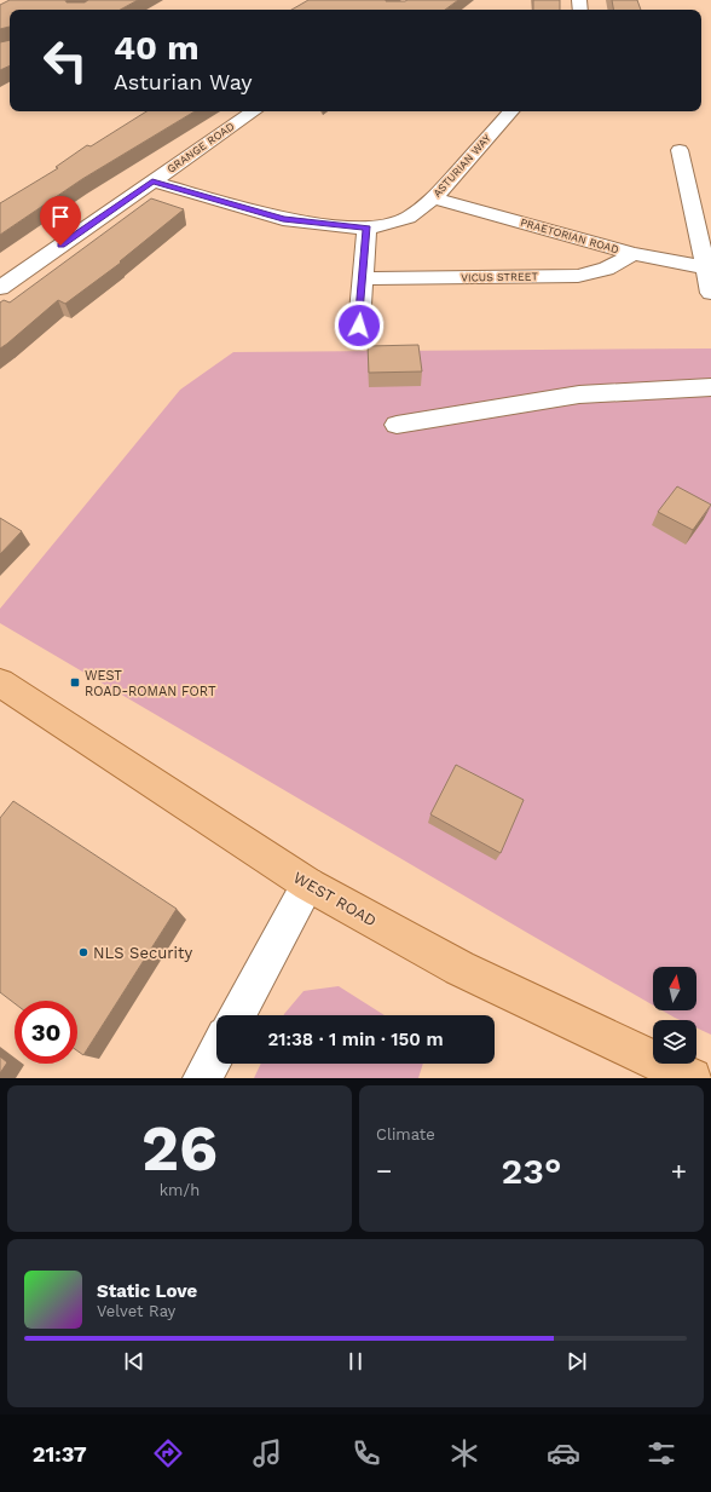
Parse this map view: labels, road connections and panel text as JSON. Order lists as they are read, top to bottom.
{
  "streets": {
    "main road": ["WEST ROAD"],
    "street": [
      "GRANGE ROAD",
      "ASTURIAN WAY",
      "PRAETORIAN ROAD",
      "VICUS STREET"
    ]
  },
  "crossings": [
    ["GRANGE ROAD", "ASTURIAN WAY"],
    ["ASTURIAN WAY", "PRAETORIAN ROAD"],
    ["PRAETORIAN ROAD", "VICUS STREET"]
  ],
  "places": {
    "transit": ["WEST ROAD-ROMAN FORT"],
    "other": ["NLS Security"]
  },
  "north": "top",
  "page": {
    "turn": ["40 m", "Asturian Way"],
    "limit": "30",
    "trip": "21:38 · 1 min · 150 m",
    "tile": [
      ["26", "km/h"],
      "Climate"
    ],
    "heat": ["−", "23°", "+"],
    "song": ["Static Love", "Velvet Ray"],
    "tabs": "21:37"
  }
}
